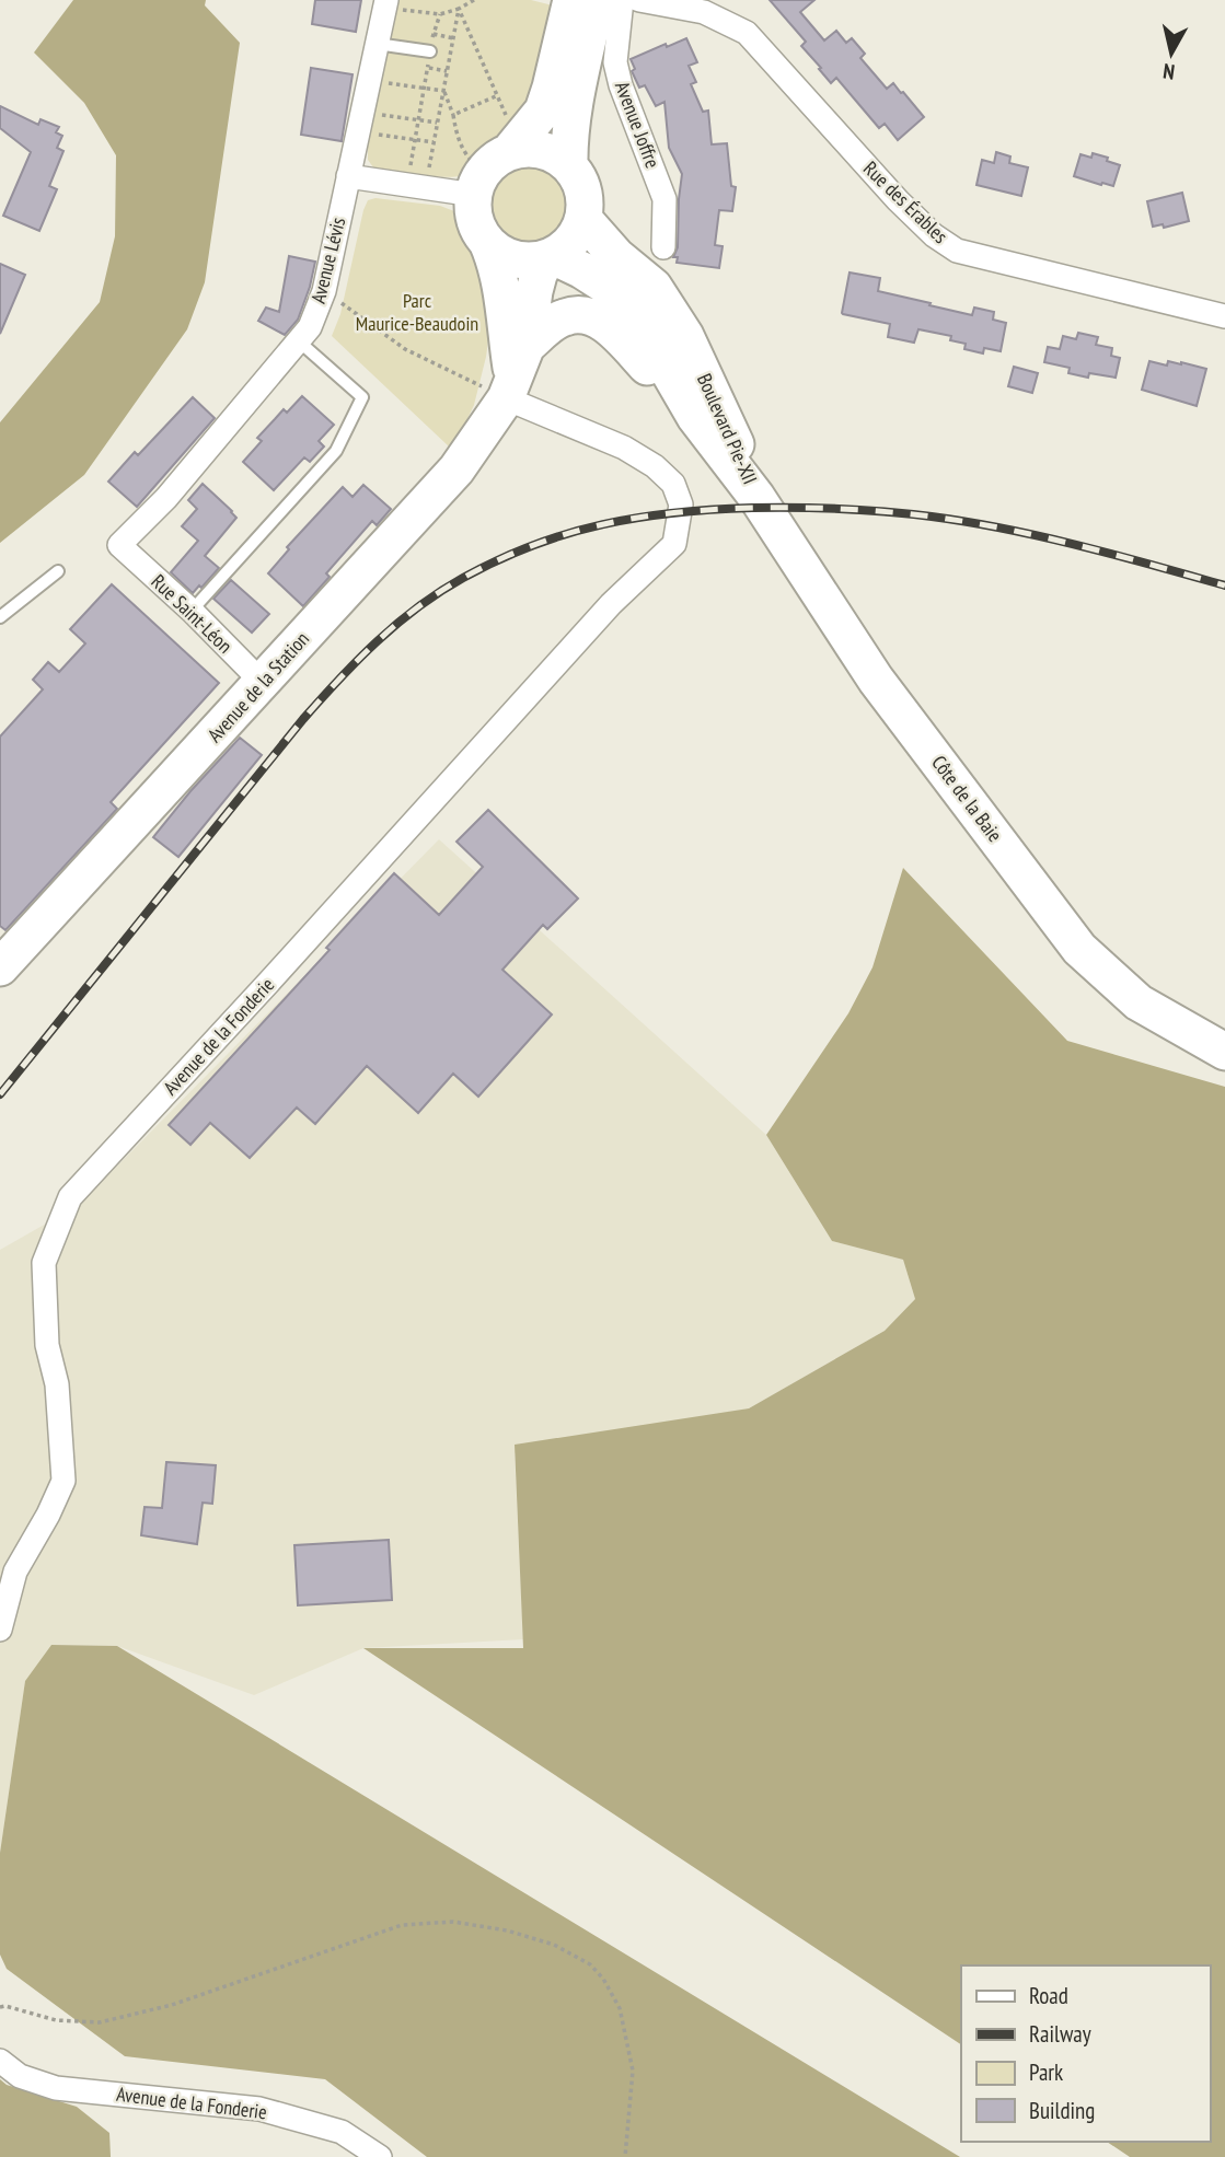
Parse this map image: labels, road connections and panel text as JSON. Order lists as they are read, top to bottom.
{
  "streets": {
    "main road": ["Boulevard Pie-XII", "Avenue de la Station", "Côte de la Baie"],
    "street": [
      "Avenue Joffre",
      "Rue des Érables",
      "Avenue Lévis",
      "Rue Saint-Léon",
      "Avenue de la Fonderie"
    ]
  },
  "crossings": [
    ["Avenue Lévis", "Rue Saint-Léon"],
    ["Boulevard Pie-XII", "Avenue de la Station"],
    ["Boulevard Pie-XII", "Côte de la Baie"],
    ["Rue Saint-Léon", "Avenue de la Station"],
    ["Avenue de la Station", "Avenue de la Fonderie"]
  ],
  "parks": ["Parc Maurice-Beaudoin"],
  "legend": [
    "Road",
    "Railway",
    "Park",
    "Building"
  ],
  "north": "bottom"
}
